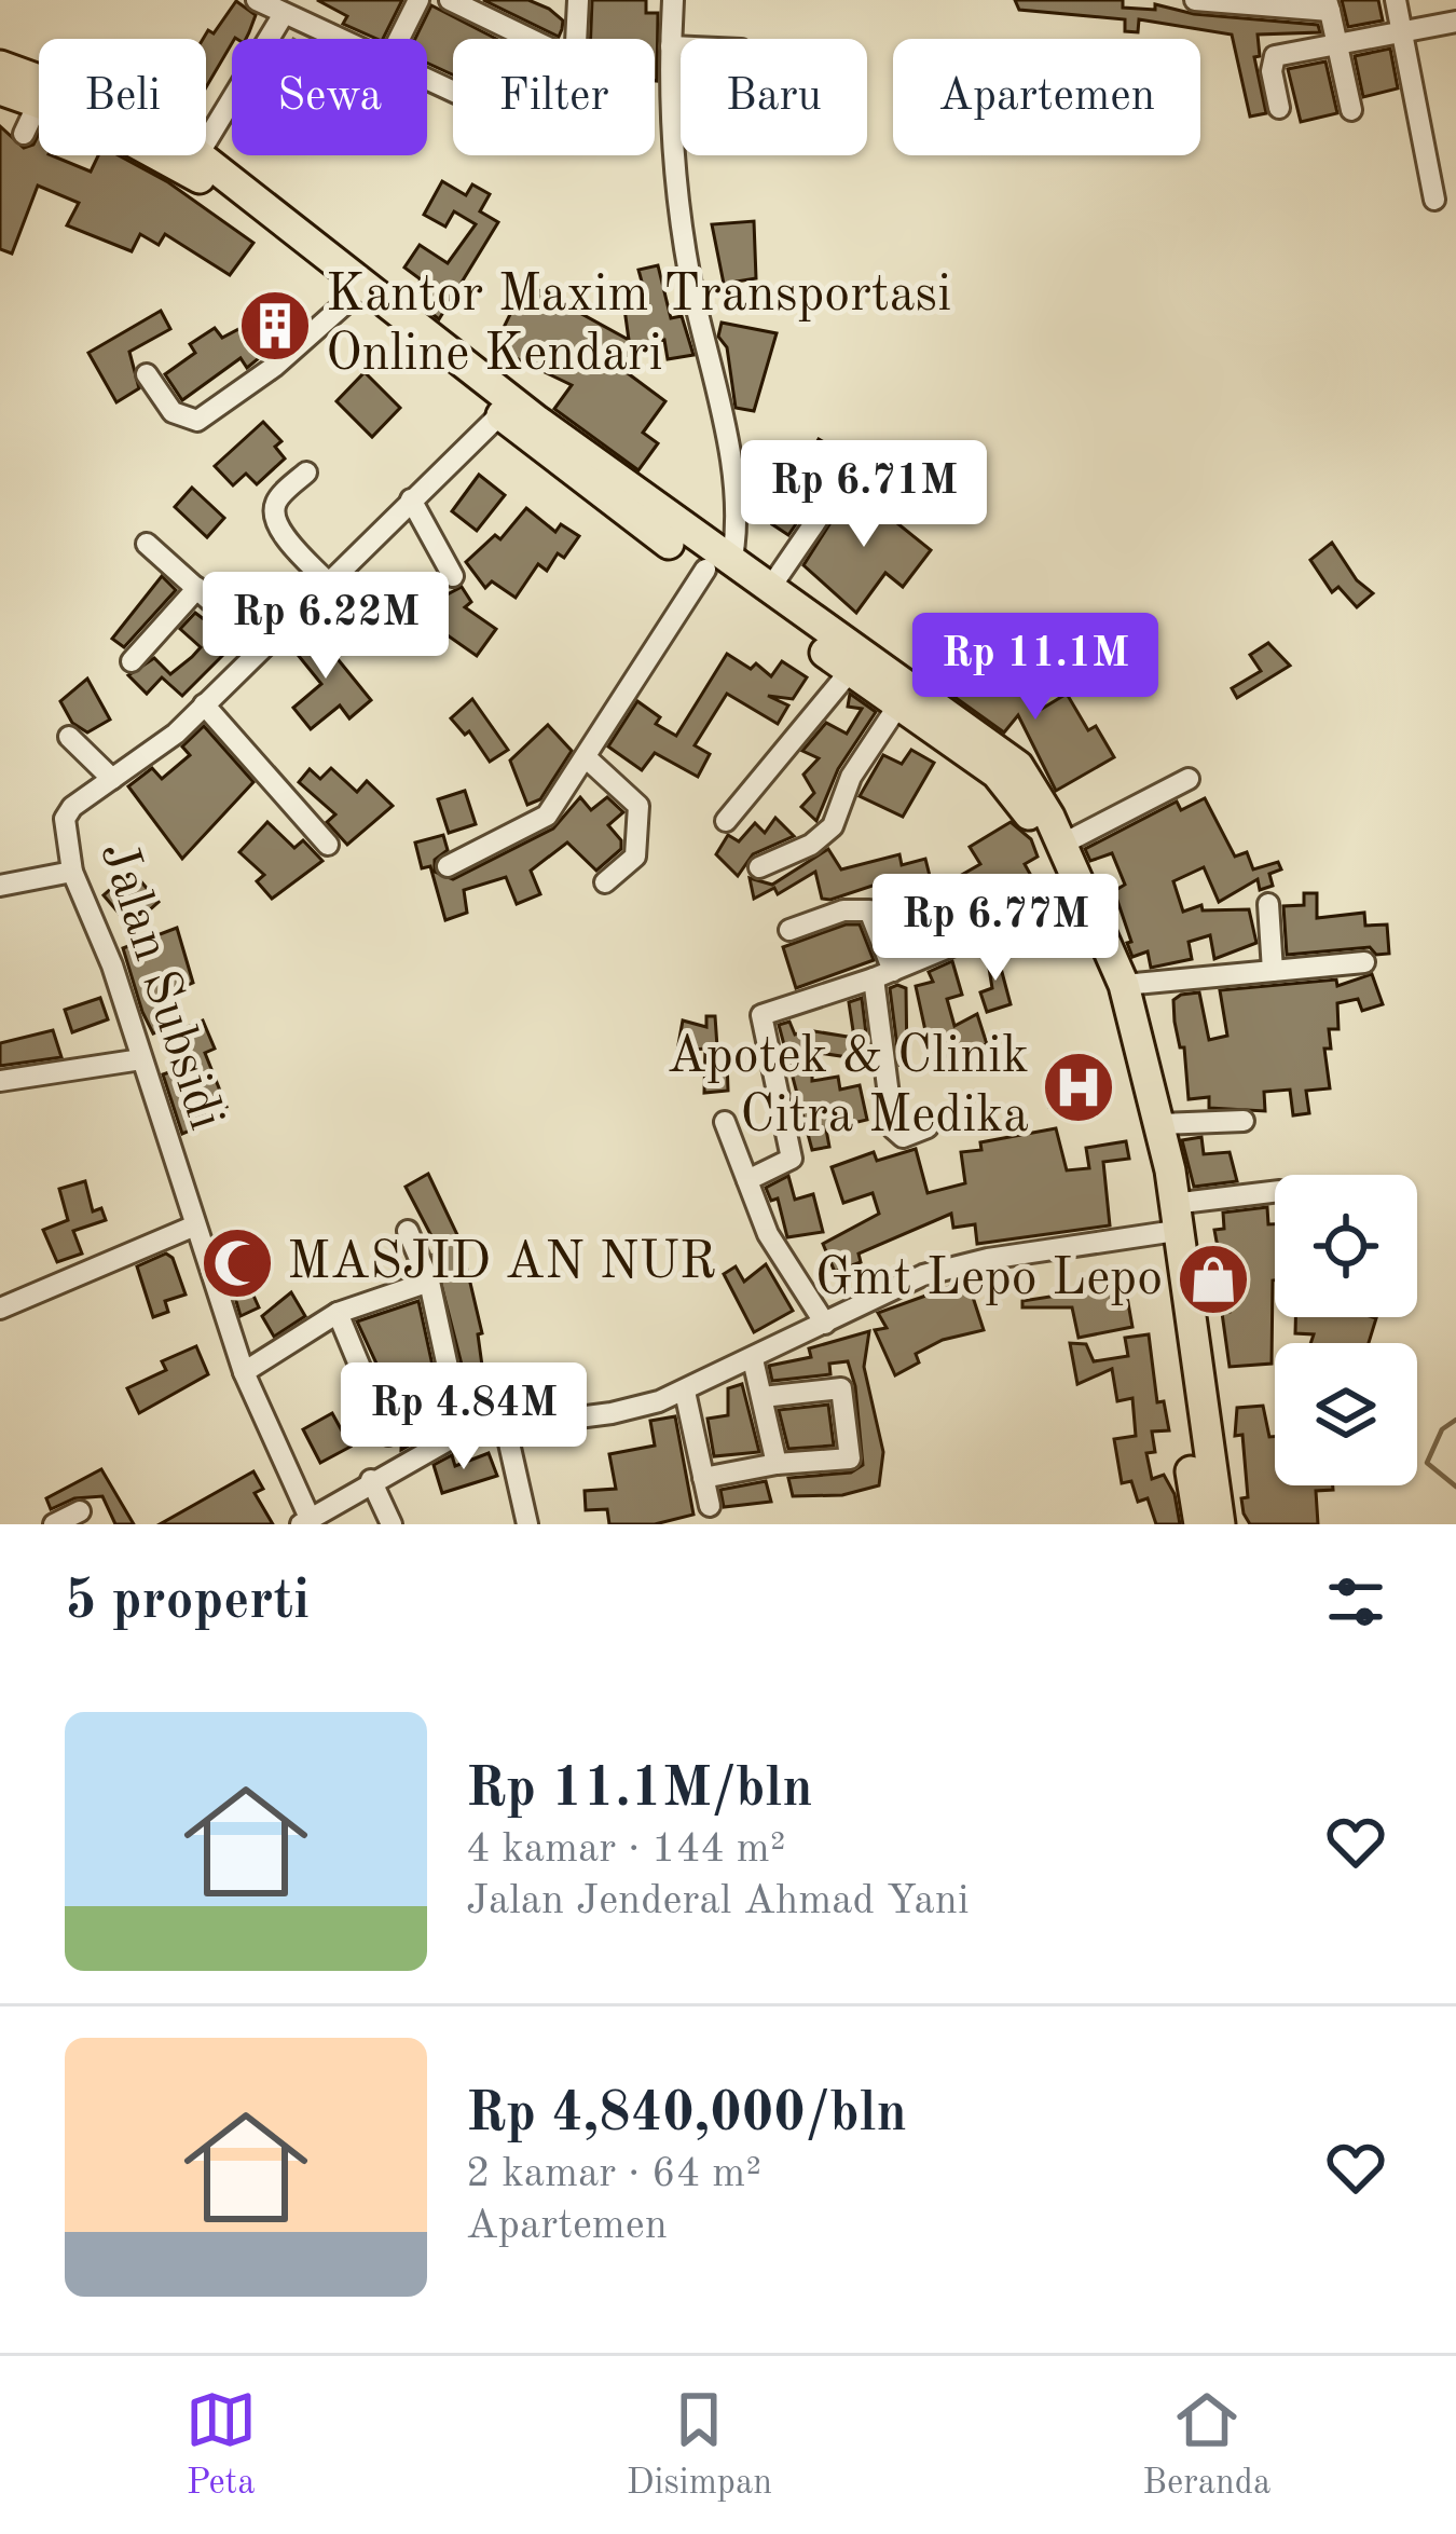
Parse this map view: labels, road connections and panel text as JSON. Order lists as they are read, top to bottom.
{
  "streets": {
    "street": ["Jalan Subsidi"]
  },
  "places": {
    "building": ["Kantor Maxim Transportasi Online Kendari"],
    "hospital": ["Apotek & Clinik Citra Medika"],
    "mosque": ["MASJID AN NUR"],
    "shop": ["Gmt Lepo Lepo"]
  },
  "page": {
    "chip": [
      "Beli",
      "Sewa",
      "Filter",
      "Baru",
      "Apartemen"
    ],
    "price": [
      "Rp 6.71M",
      "Rp 6.22M",
      "Rp 11.1M",
      "Rp 6.77M",
      "Rp 4.84M"
    ],
    "heading": "5 properti",
    "list": [
      {
        "name": "Rp 11.1M/bln",
        "note": "4 kamar · 144 m² · Jalan Jenderal Ahmad Yani"
      },
      {
        "name": "Rp 4,840,000/bln",
        "note": "2 kamar · 64 m² · Apartemen"
      }
    ],
    "tabs": ["Peta", "Disimpan", "Beranda"]
  }
}
